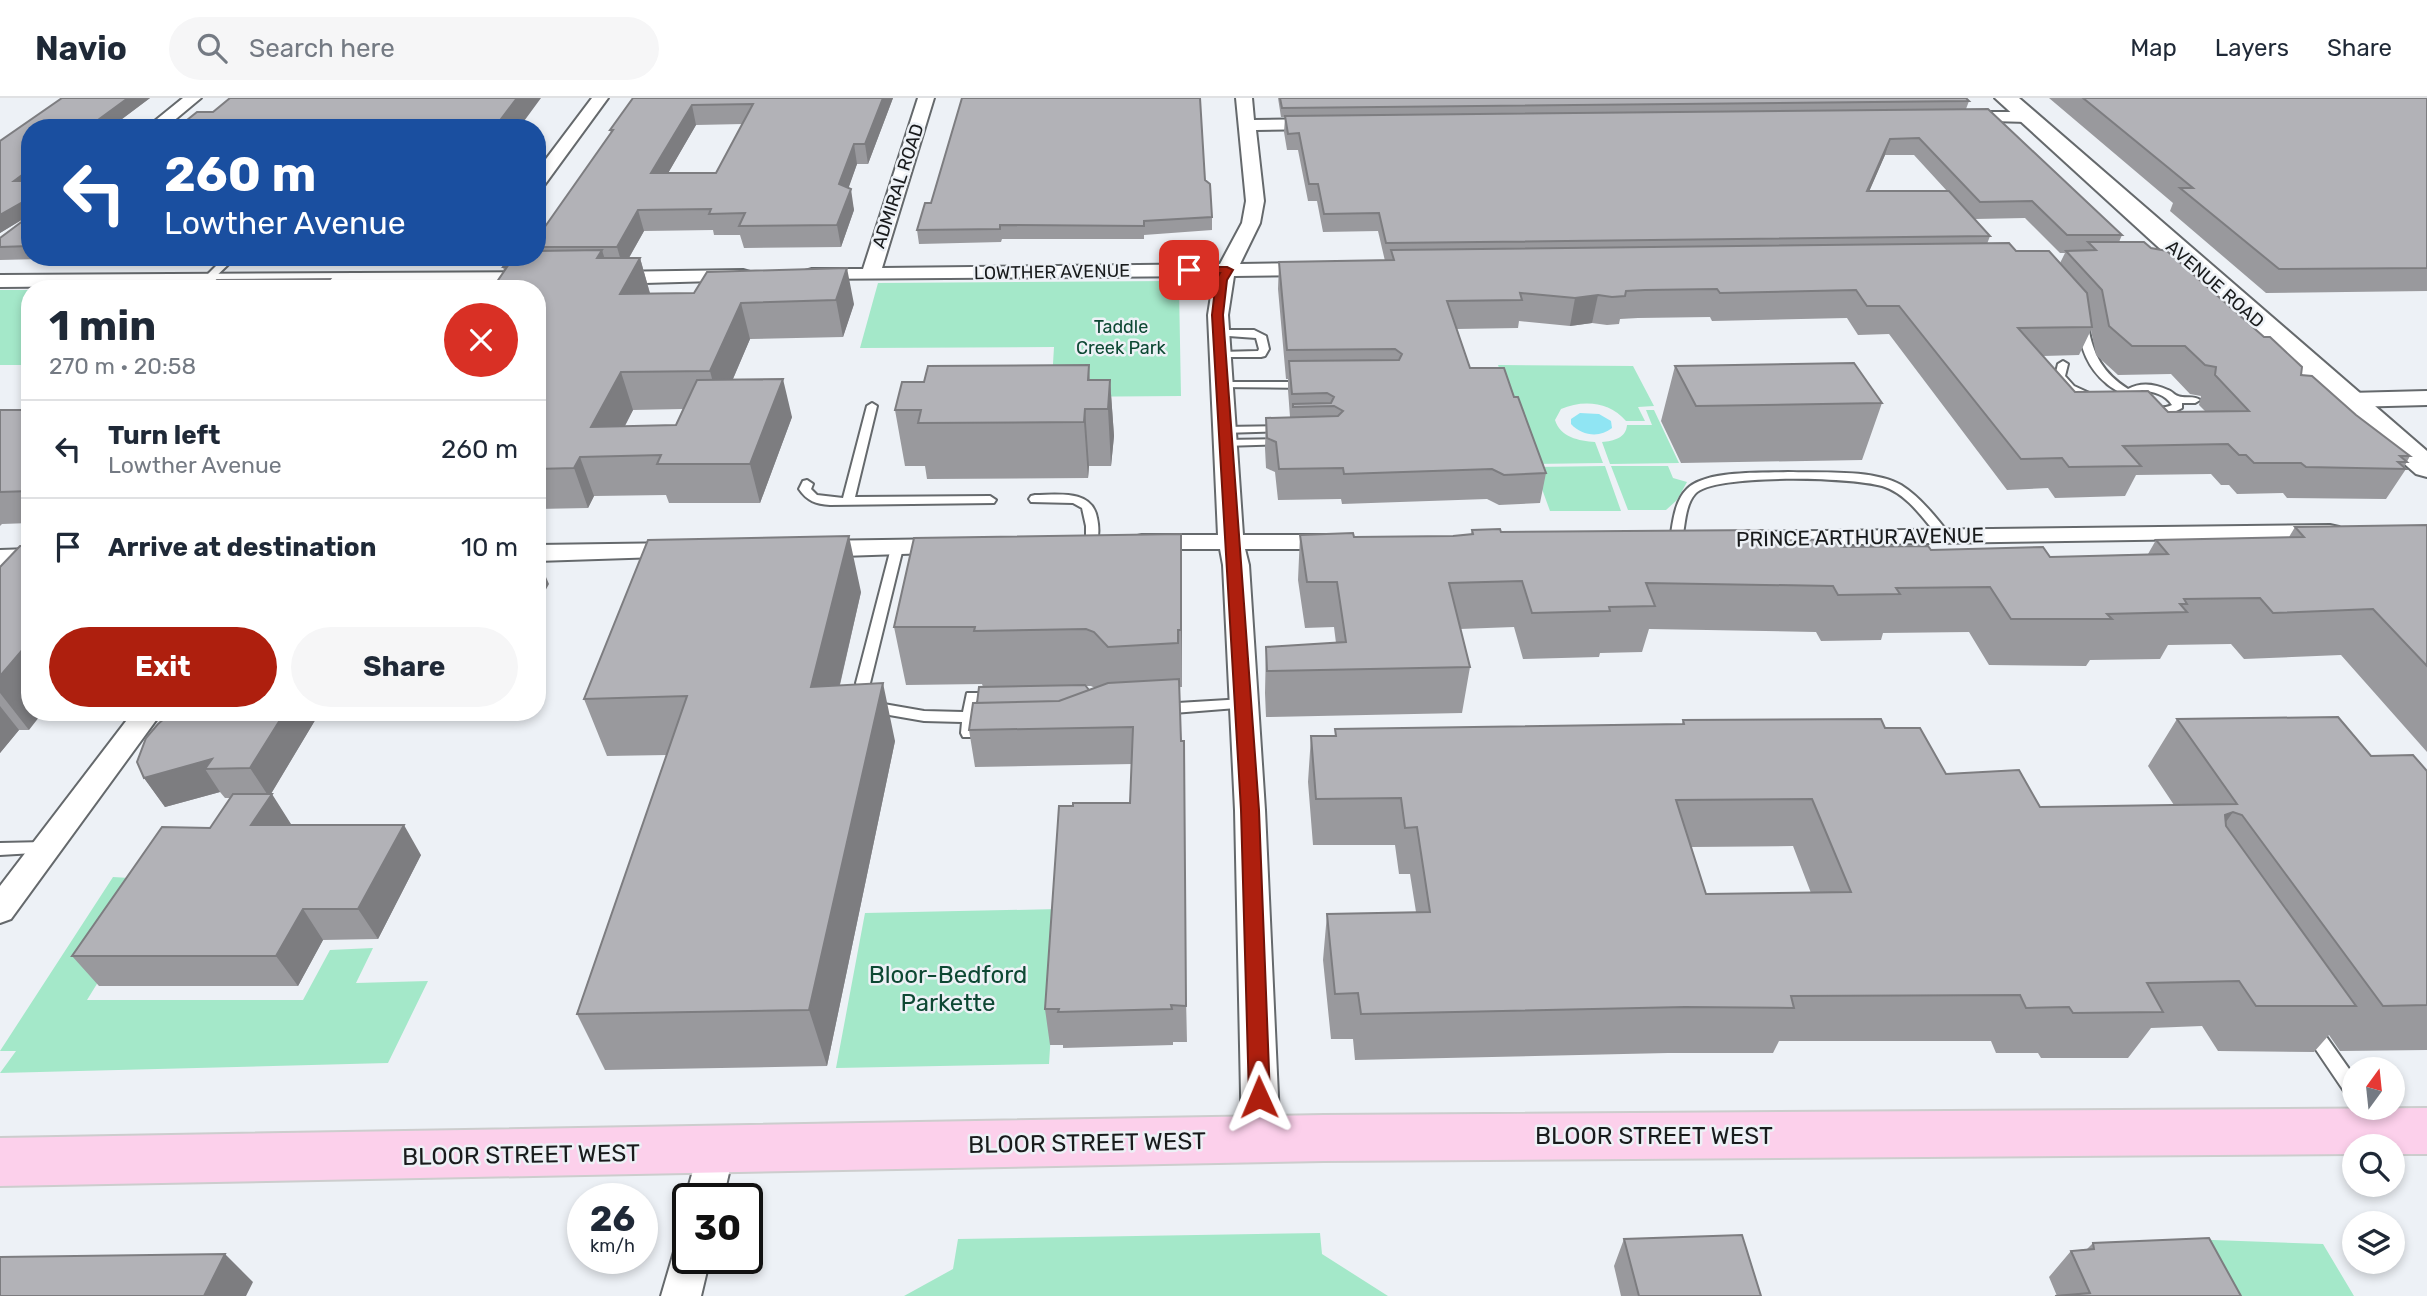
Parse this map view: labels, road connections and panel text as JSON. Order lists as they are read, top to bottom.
{
  "streets": {
    "main road": ["AVENUE ROAD", "BLOOR STREET WEST"],
    "street": ["ADMIRAL ROAD", "LOWTHER AVENUE", "PRINCE ARTHUR AVENUE"]
  },
  "crossings": [
    ["ADMIRAL ROAD", "LOWTHER AVENUE"]
  ],
  "parks": ["Taddle Creek Park", "Bloor-Bedford Parkette"],
  "north": "top",
  "page": {
    "header": "Navio",
    "search": "Search here",
    "nav": ["Map", "Layers", "Share"],
    "turn": ["260 m", "Lowther Avenue"],
    "heading": ["1 min", "270 m · 20:58"],
    "list": [
      {
        "name": "Turn left",
        "note": "Lowther Avenue",
        "value": "260 m"
      },
      {
        "name": "Arrive at destination",
        "value": "10 m"
      }
    ],
    "buttons": ["Exit", "Share"],
    "speed": "26 km/h",
    "limit": "30"
  }
}
